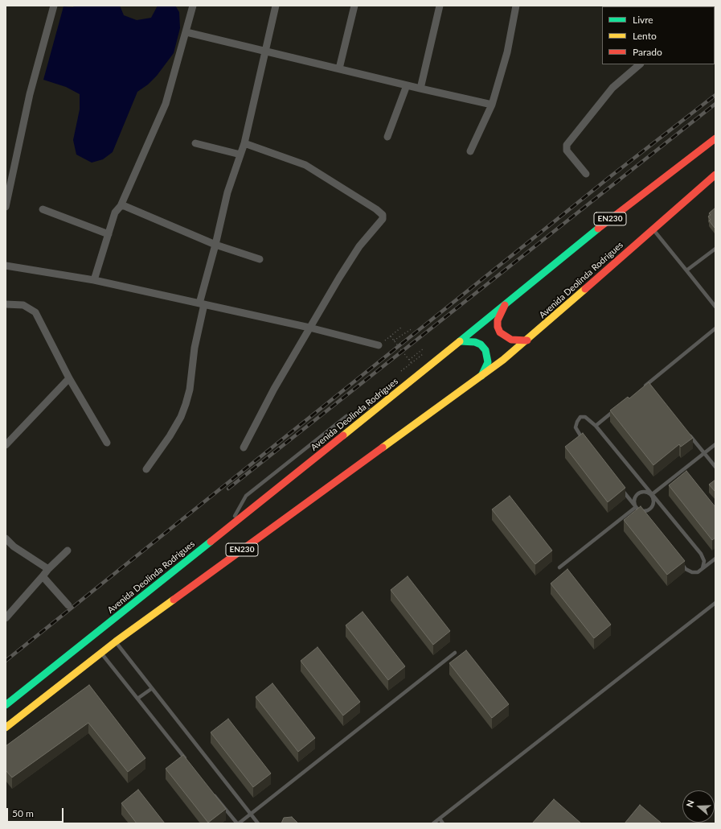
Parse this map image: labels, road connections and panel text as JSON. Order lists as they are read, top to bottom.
{
  "streets": {
    "highway": ["EN230", "Avenida Deolinda Rodrigues"]
  },
  "legend": ["Livre", "Lento", "Parado"],
  "scale_bar": "50 m",
  "north": "left"
}
